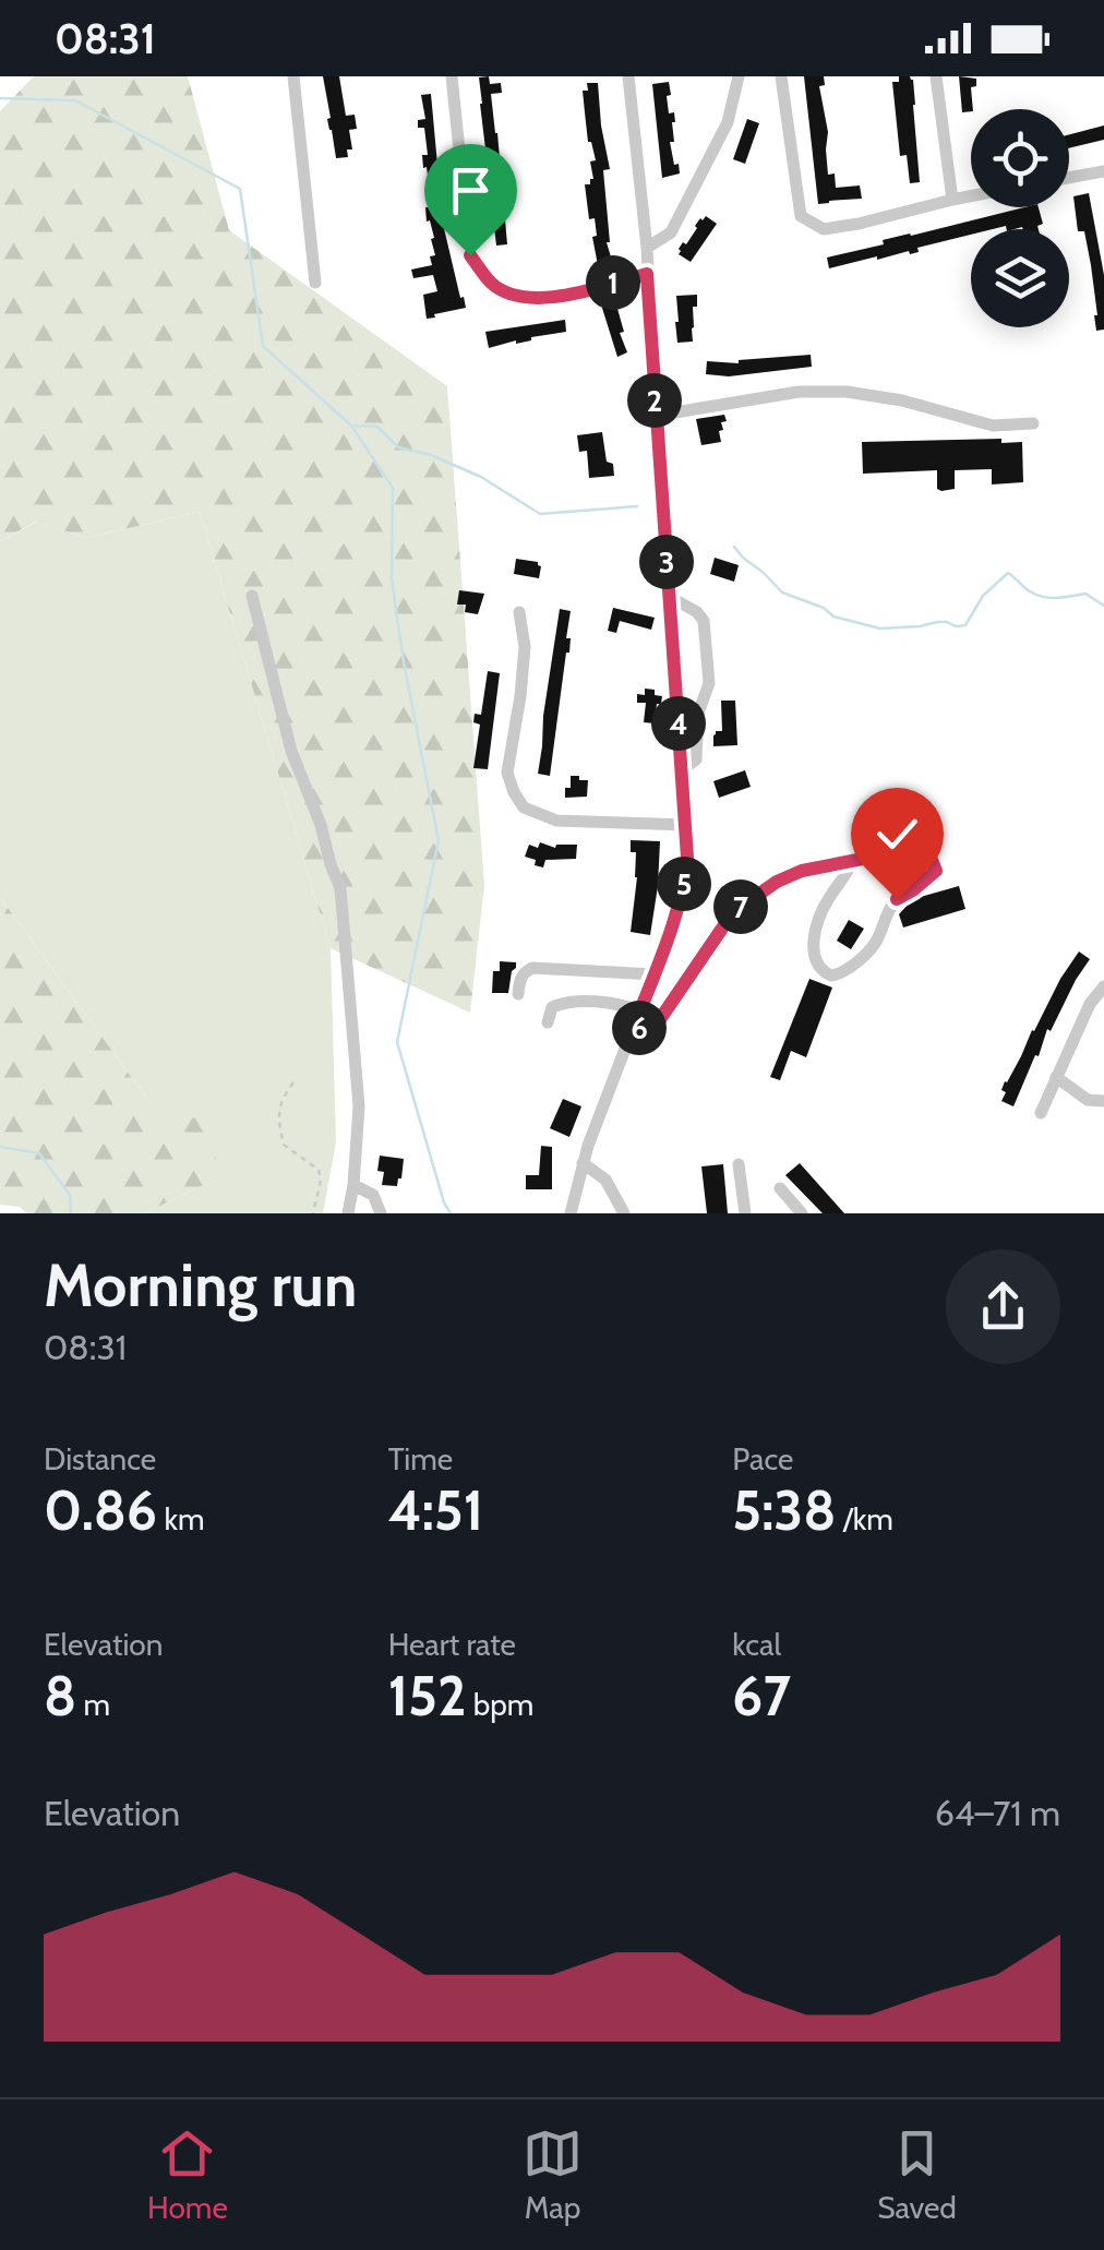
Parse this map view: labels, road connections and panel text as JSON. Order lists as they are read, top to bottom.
{
  "page": {
    "status": "08:31",
    "pins": [
      "1",
      "2",
      "3",
      "4",
      "5",
      "7",
      "6"
    ],
    "heading": ["Morning run", "08:31"],
    "stats": [
      ["Distance", "0.86 km"],
      ["Time", "4:51"],
      ["Pace", "5:38 /km"],
      ["Elevation", "8 m"],
      ["Heart rate", "152 bpm"],
      ["kcal", "67"]
    ],
    "chart": ["Elevation", "64–71 m"],
    "tabs": ["Home", "Map", "Saved"]
  }
}
